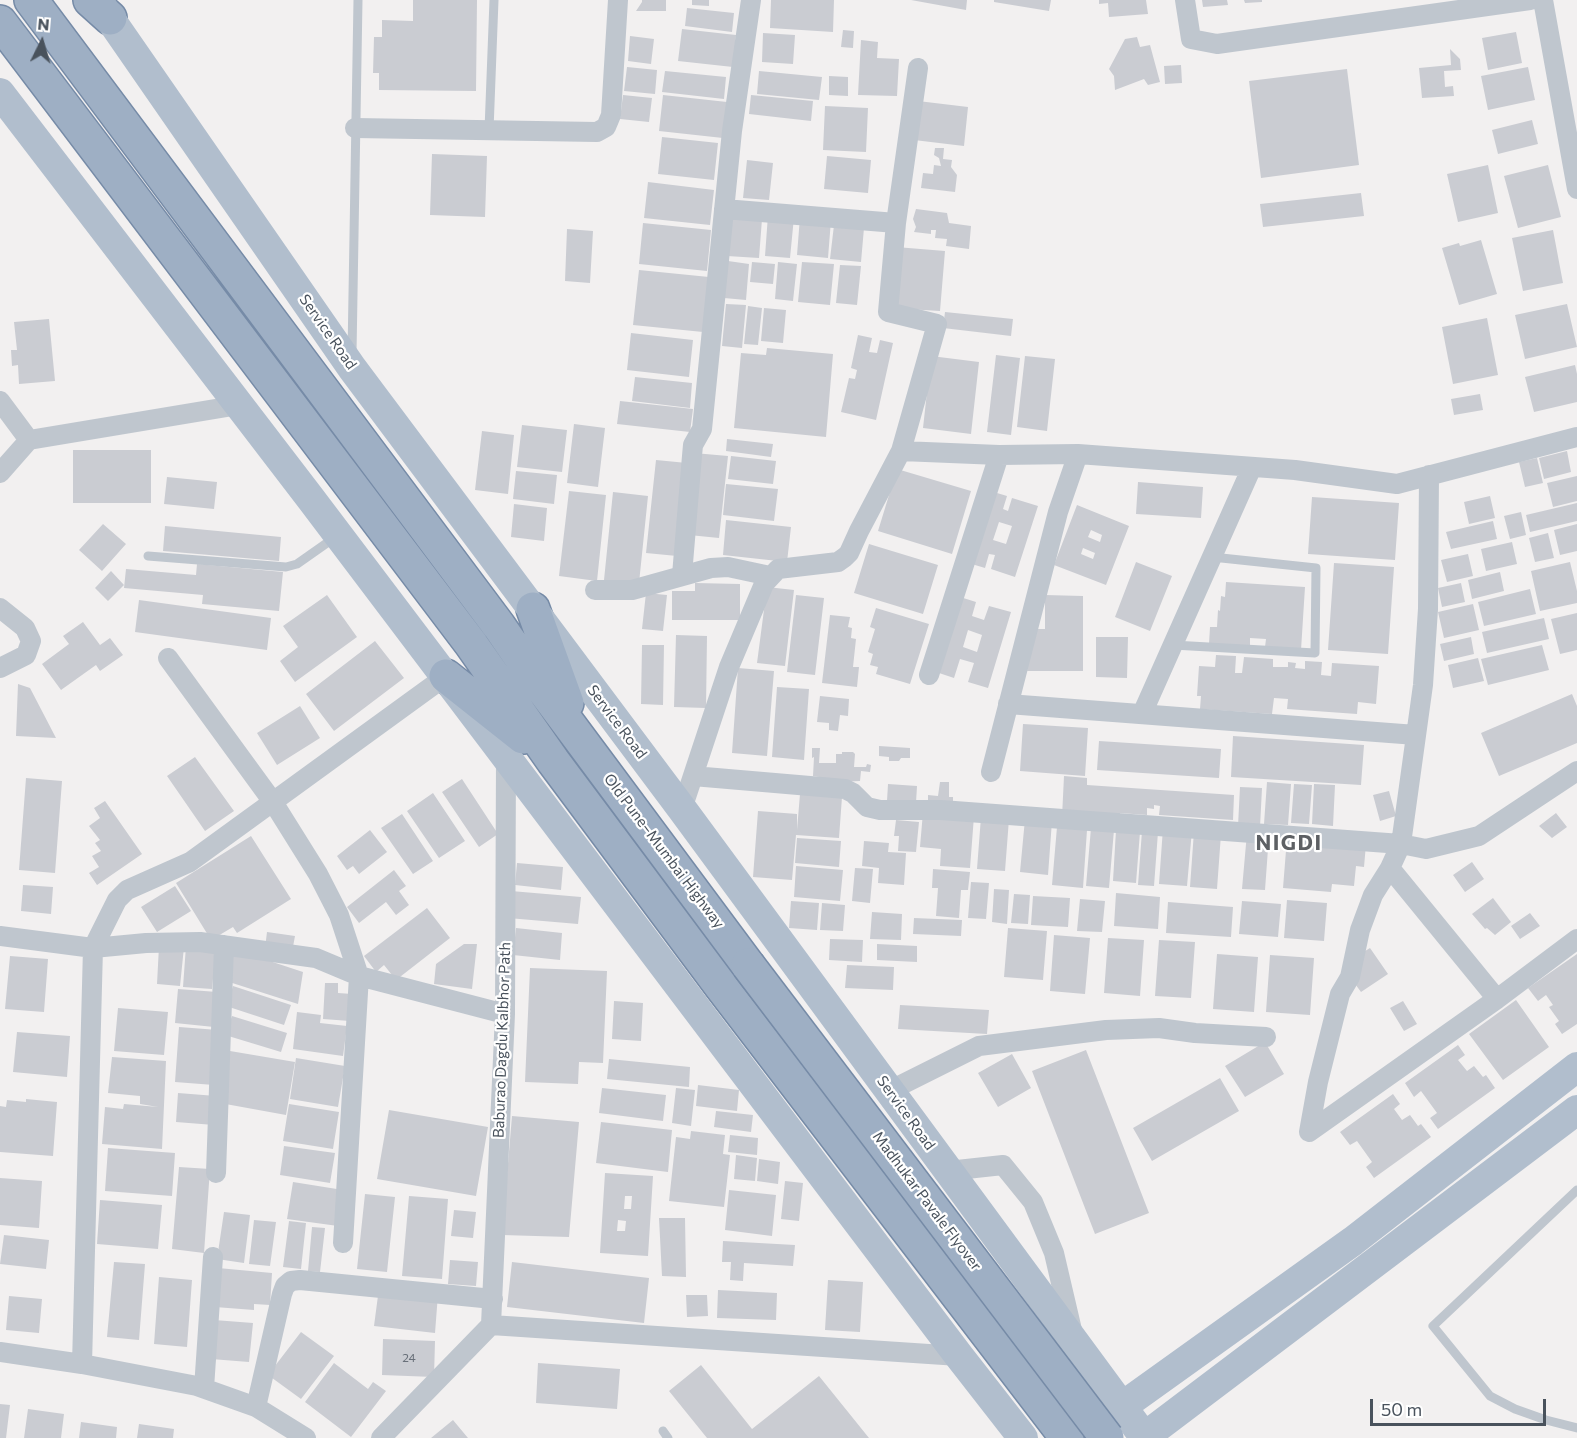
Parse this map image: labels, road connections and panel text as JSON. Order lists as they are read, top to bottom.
{
  "streets": {
    "highway": ["Old Pune–Mumbai Highway", "Madhukar Pavale Flyover"],
    "main road": ["Service Road"],
    "street": ["Baburao Dagdu Kalbhor Path"]
  },
  "crossings": [
    ["Old Pune–Mumbai Highway", "Madhukar Pavale Flyover"]
  ],
  "districts": ["NIGDI"],
  "house_numbers": ["24"],
  "scale_bar": "50 m",
  "north": "top"
}
